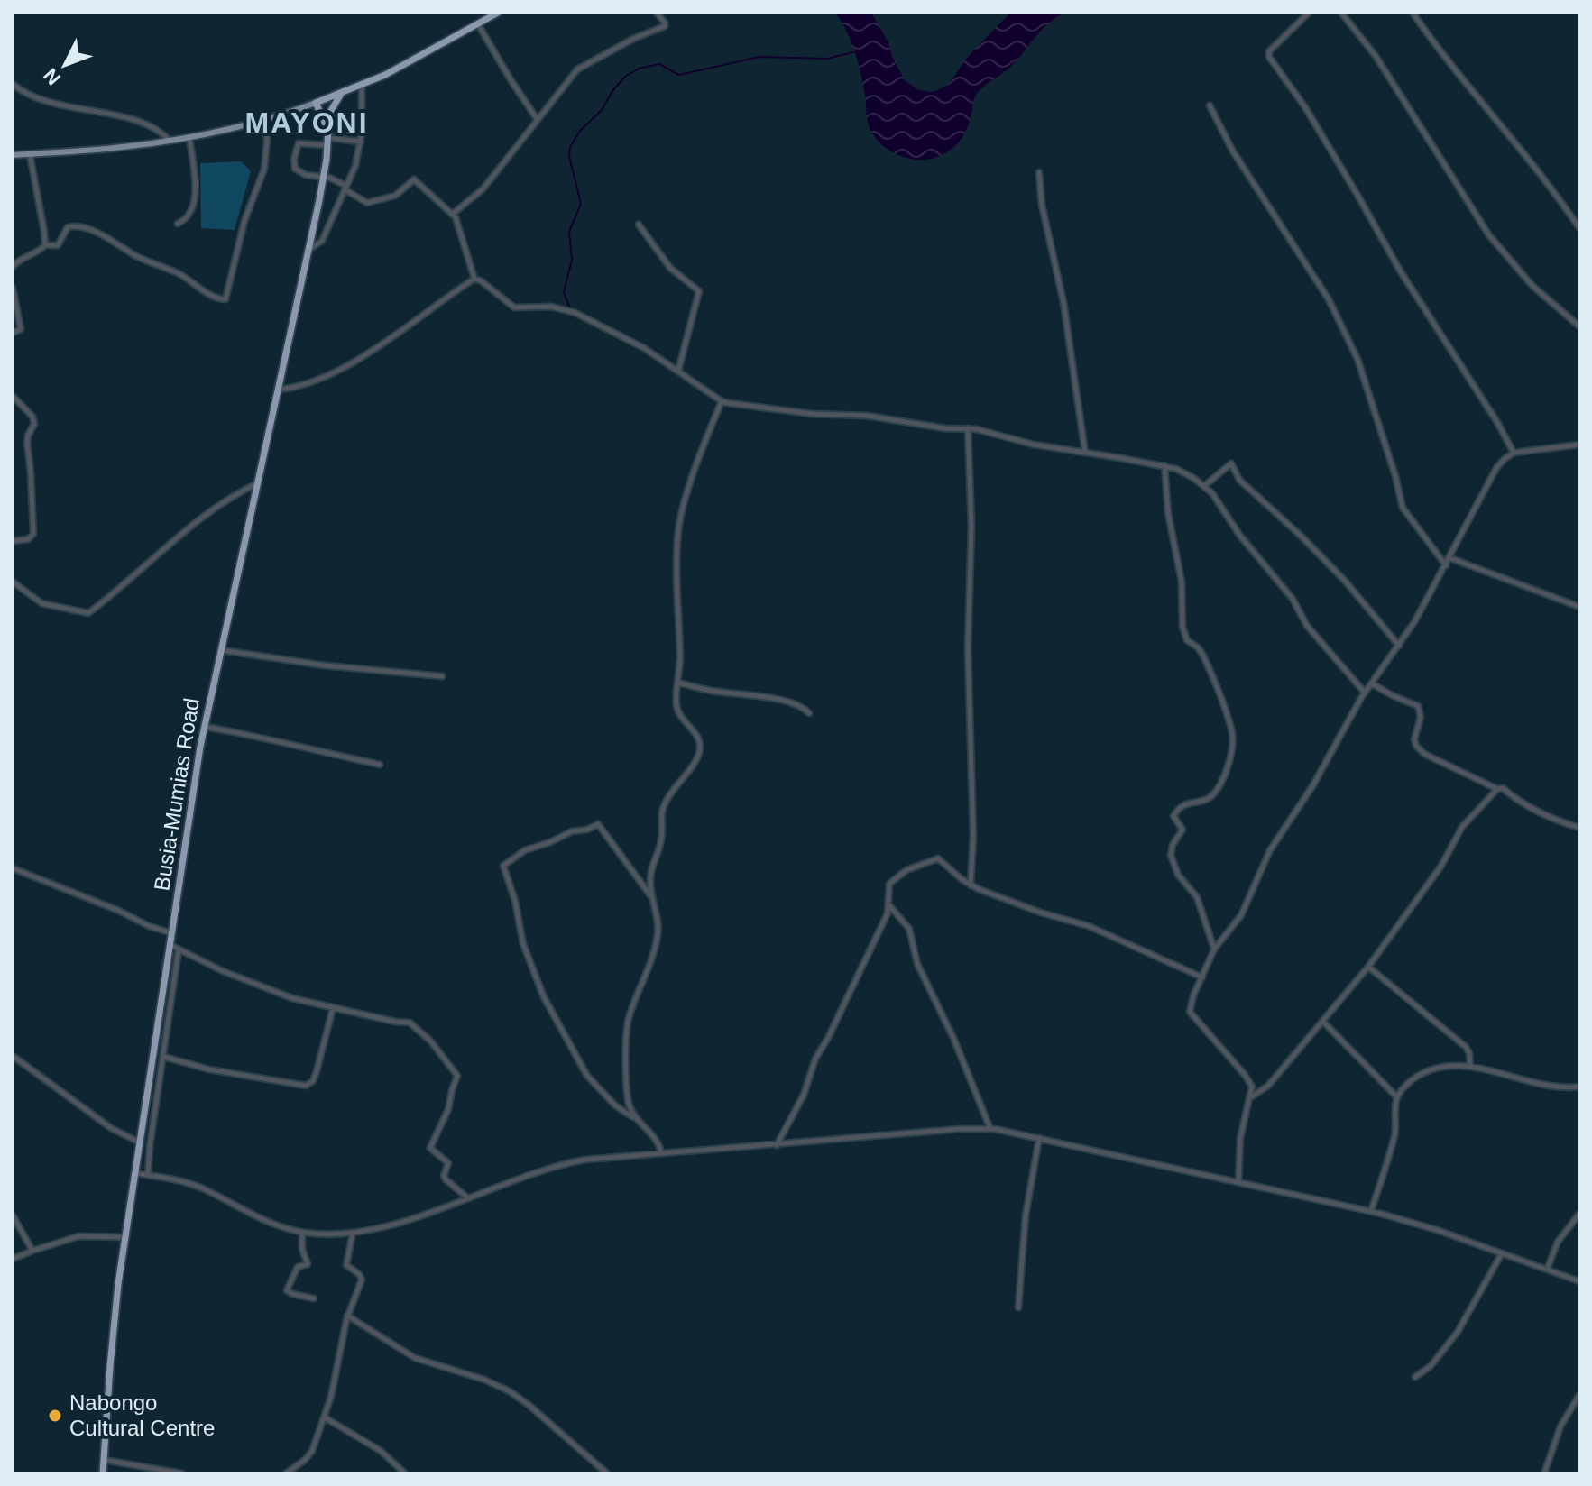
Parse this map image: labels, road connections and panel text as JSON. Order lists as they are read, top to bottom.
{
  "streets": {
    "highway": ["Busia-Mumias Road"]
  },
  "districts": ["MAYONI"],
  "places": ["Nabongo Cultural Centre"],
  "north": "bottom left"
}
